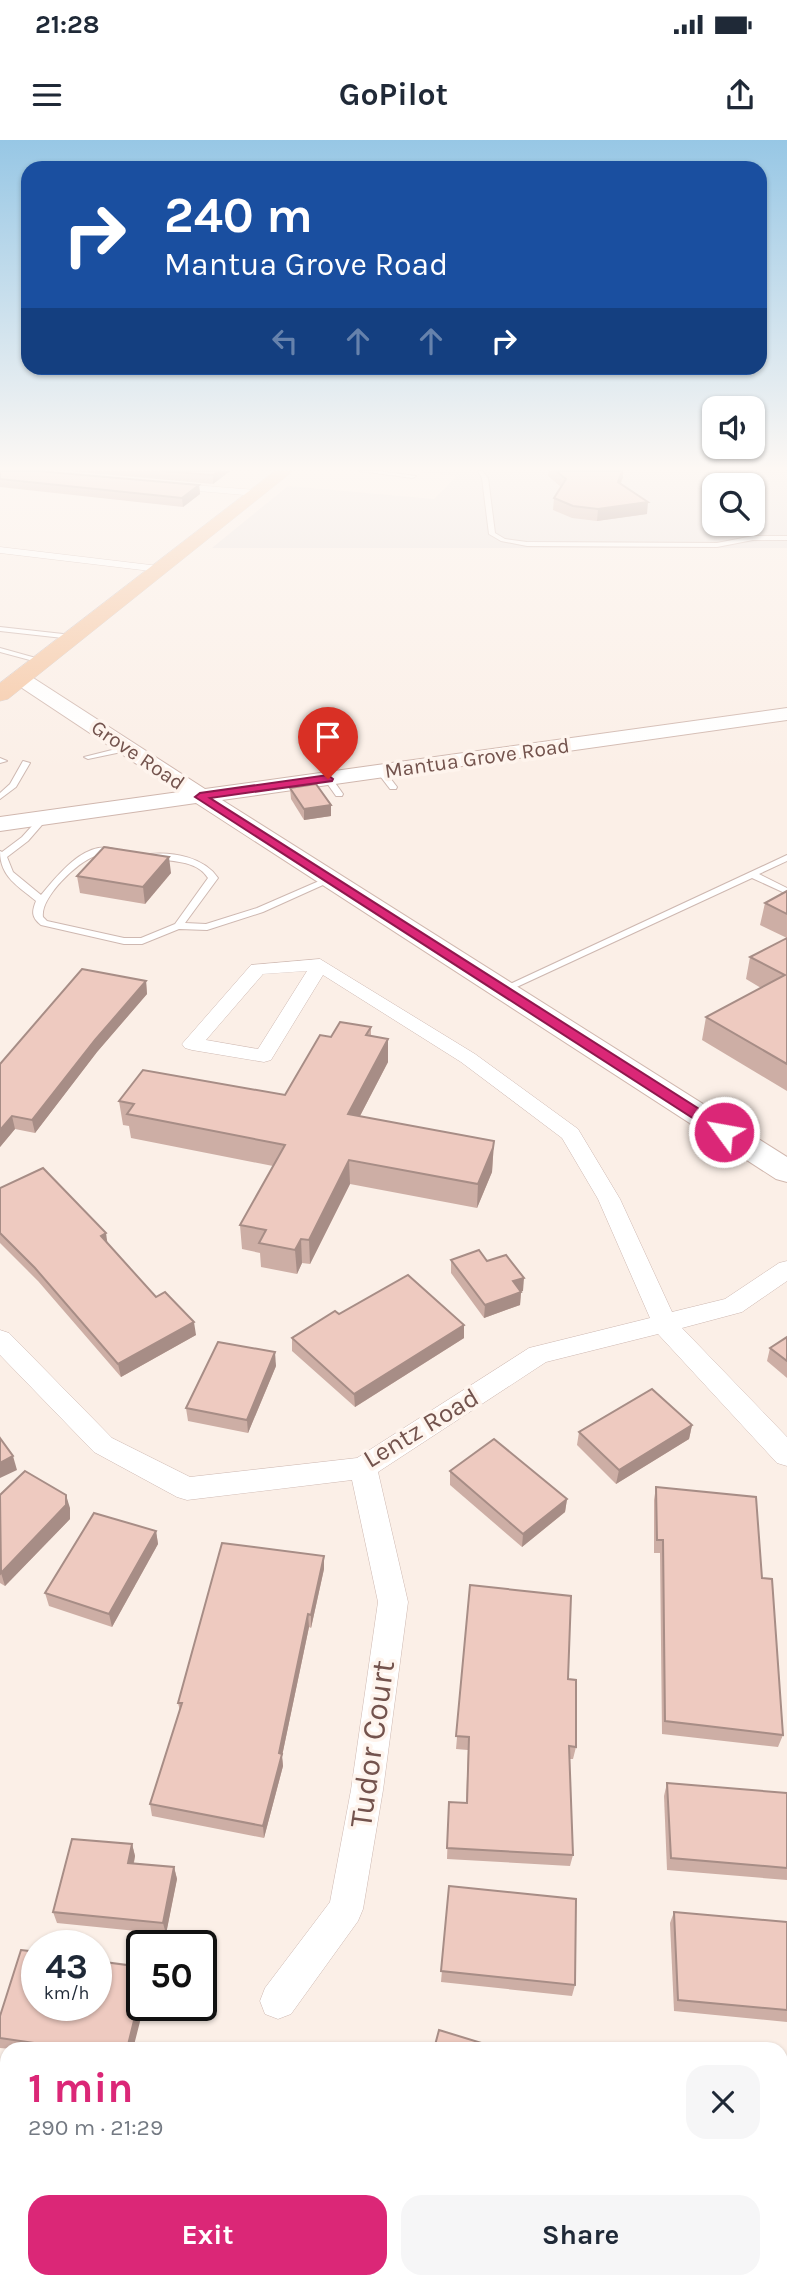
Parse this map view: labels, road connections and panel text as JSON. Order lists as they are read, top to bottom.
{
  "streets": {
    "main road": ["Grove Road", "Mantua Grove Road"],
    "street": ["Lentz Road", "Tudor Court"]
  },
  "crossings": [
    ["Grove Road", "Mantua Grove Road"],
    ["Lentz Road", "Tudor Court"]
  ],
  "page": {
    "status": "21:28",
    "header": "GoPilot",
    "turn": ["240 m", "Mantua Grove Road"],
    "speed": "43 km/h",
    "limit": "50",
    "heading": ["1 min", "290 m · 21:29"],
    "buttons": ["Exit", "Share"]
  }
}
